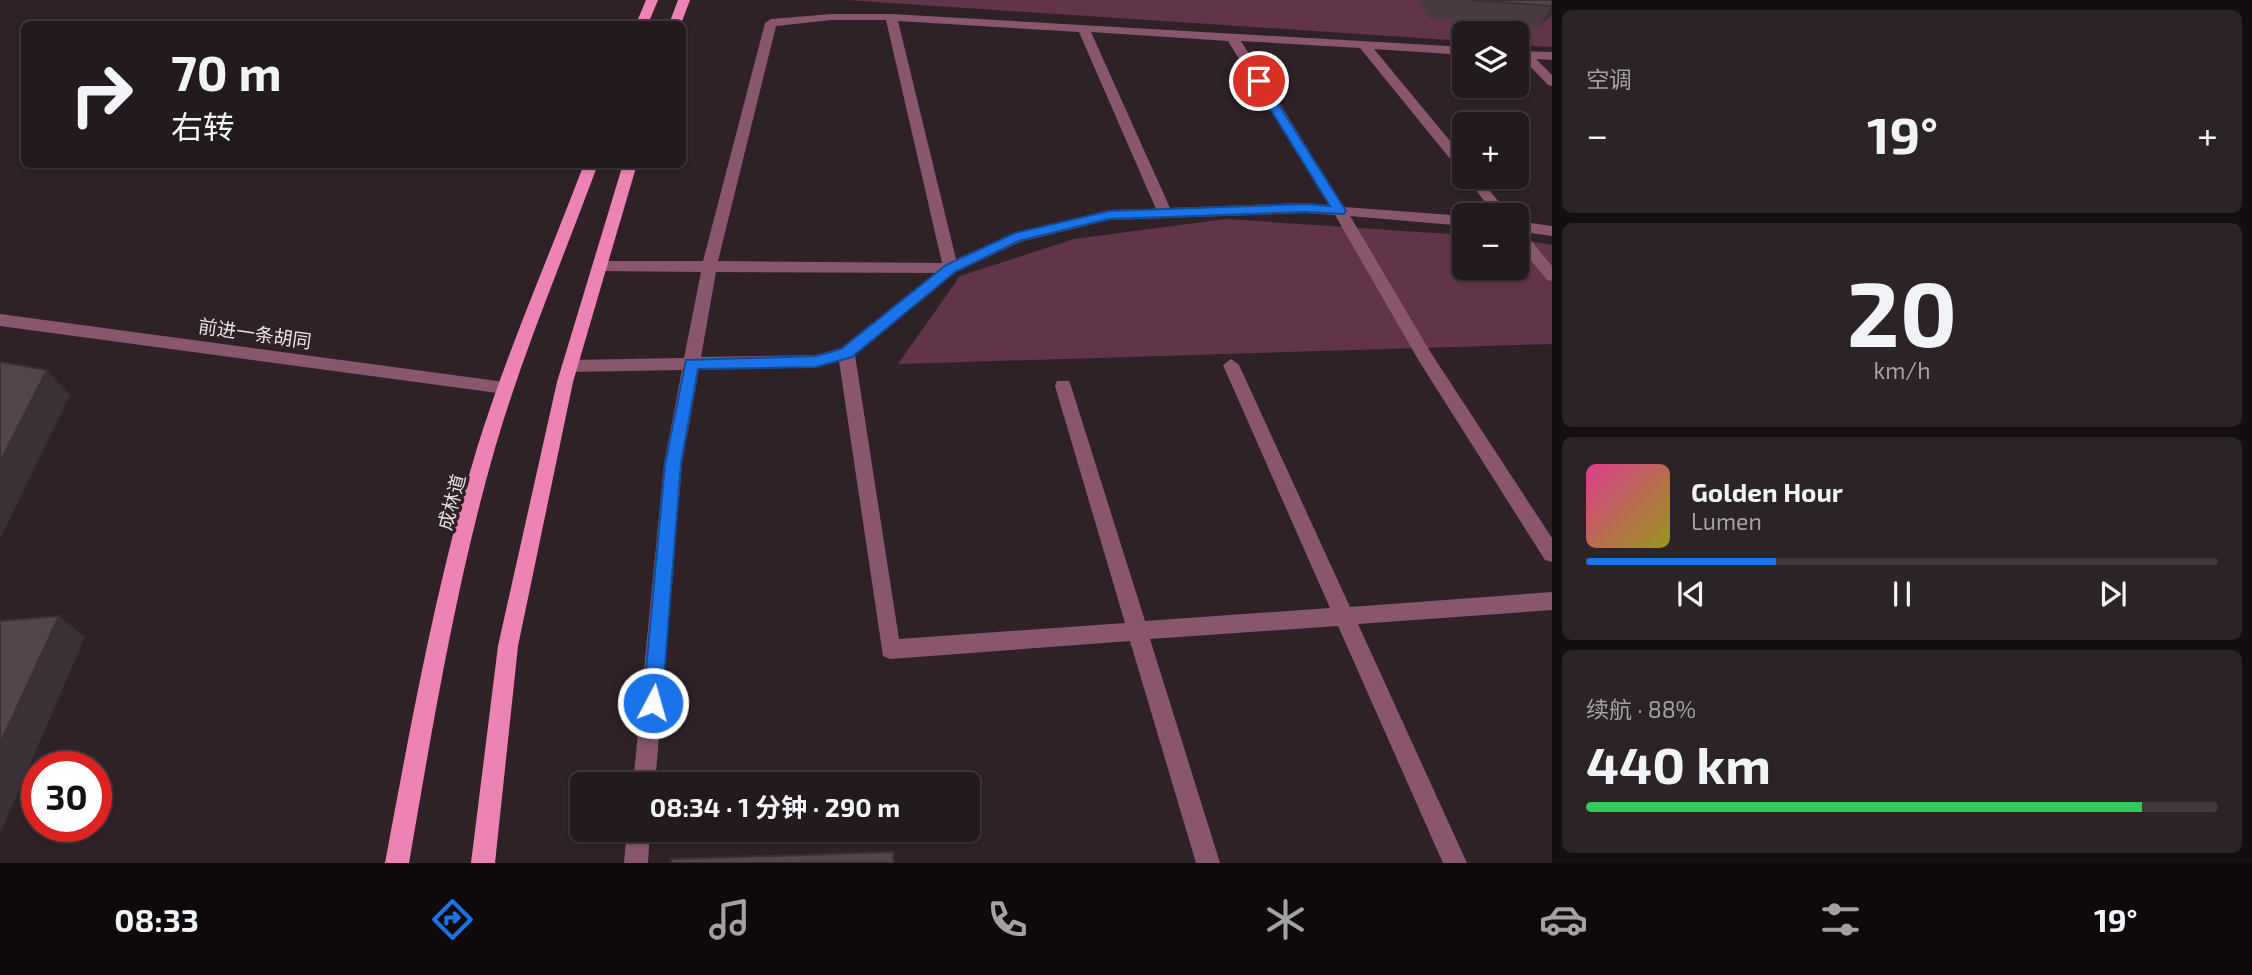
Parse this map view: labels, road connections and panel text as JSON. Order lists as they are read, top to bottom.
{
  "streets": {
    "main road": ["成林道"],
    "street": ["前进一条胡同"]
  },
  "crossings": [
    ["前进一条胡同", "成林道"]
  ],
  "page": {
    "tile": [
      "空调",
      ["20", "km/h"],
      ["续航 · 88%", "440 km"]
    ],
    "map_buttons": ["+", "−"],
    "turn": ["70 m", "右转"],
    "heat": ["−", "19°", "+"],
    "song": ["Golden Hour", "Lumen"],
    "limit": "30",
    "trip": "08:34 · 1 分钟 · 290 m",
    "tabs": ["08:33", "19°"]
  }
}
